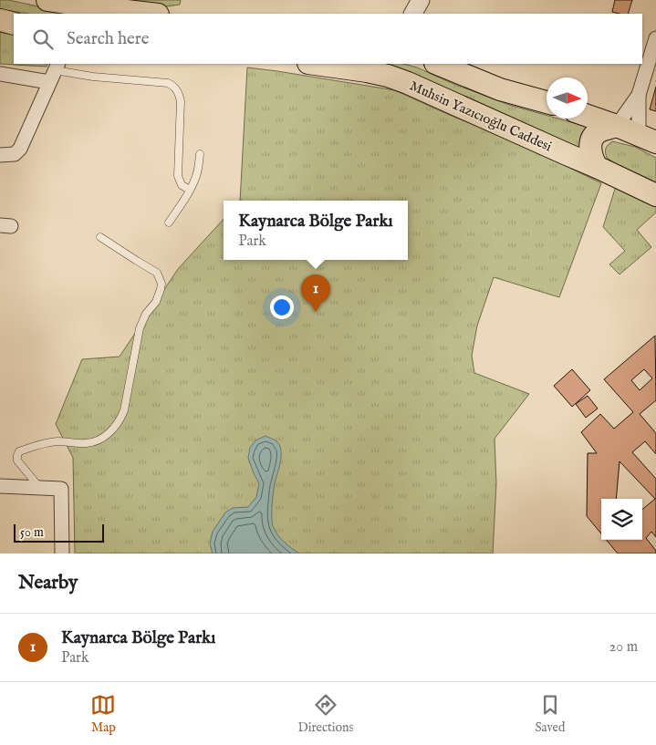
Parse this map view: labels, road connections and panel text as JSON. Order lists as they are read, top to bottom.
{
  "streets": {
    "main road": ["Muhsin Yazıcıoğlu Caddesi"]
  },
  "scale_bar": "50 m",
  "north": "right",
  "page": {
    "search": "Search here",
    "popup": ["Kaynarca Bölge Parkı", "Park"],
    "pins": "1",
    "scale": "50 m",
    "heading": "Nearby",
    "list": [
      {
        "mark": "1",
        "name": "Kaynarca Bölge Parkı",
        "note": "Park",
        "value": "20 m"
      }
    ],
    "nav": ["Map", "Directions", "Saved"]
  }
}
